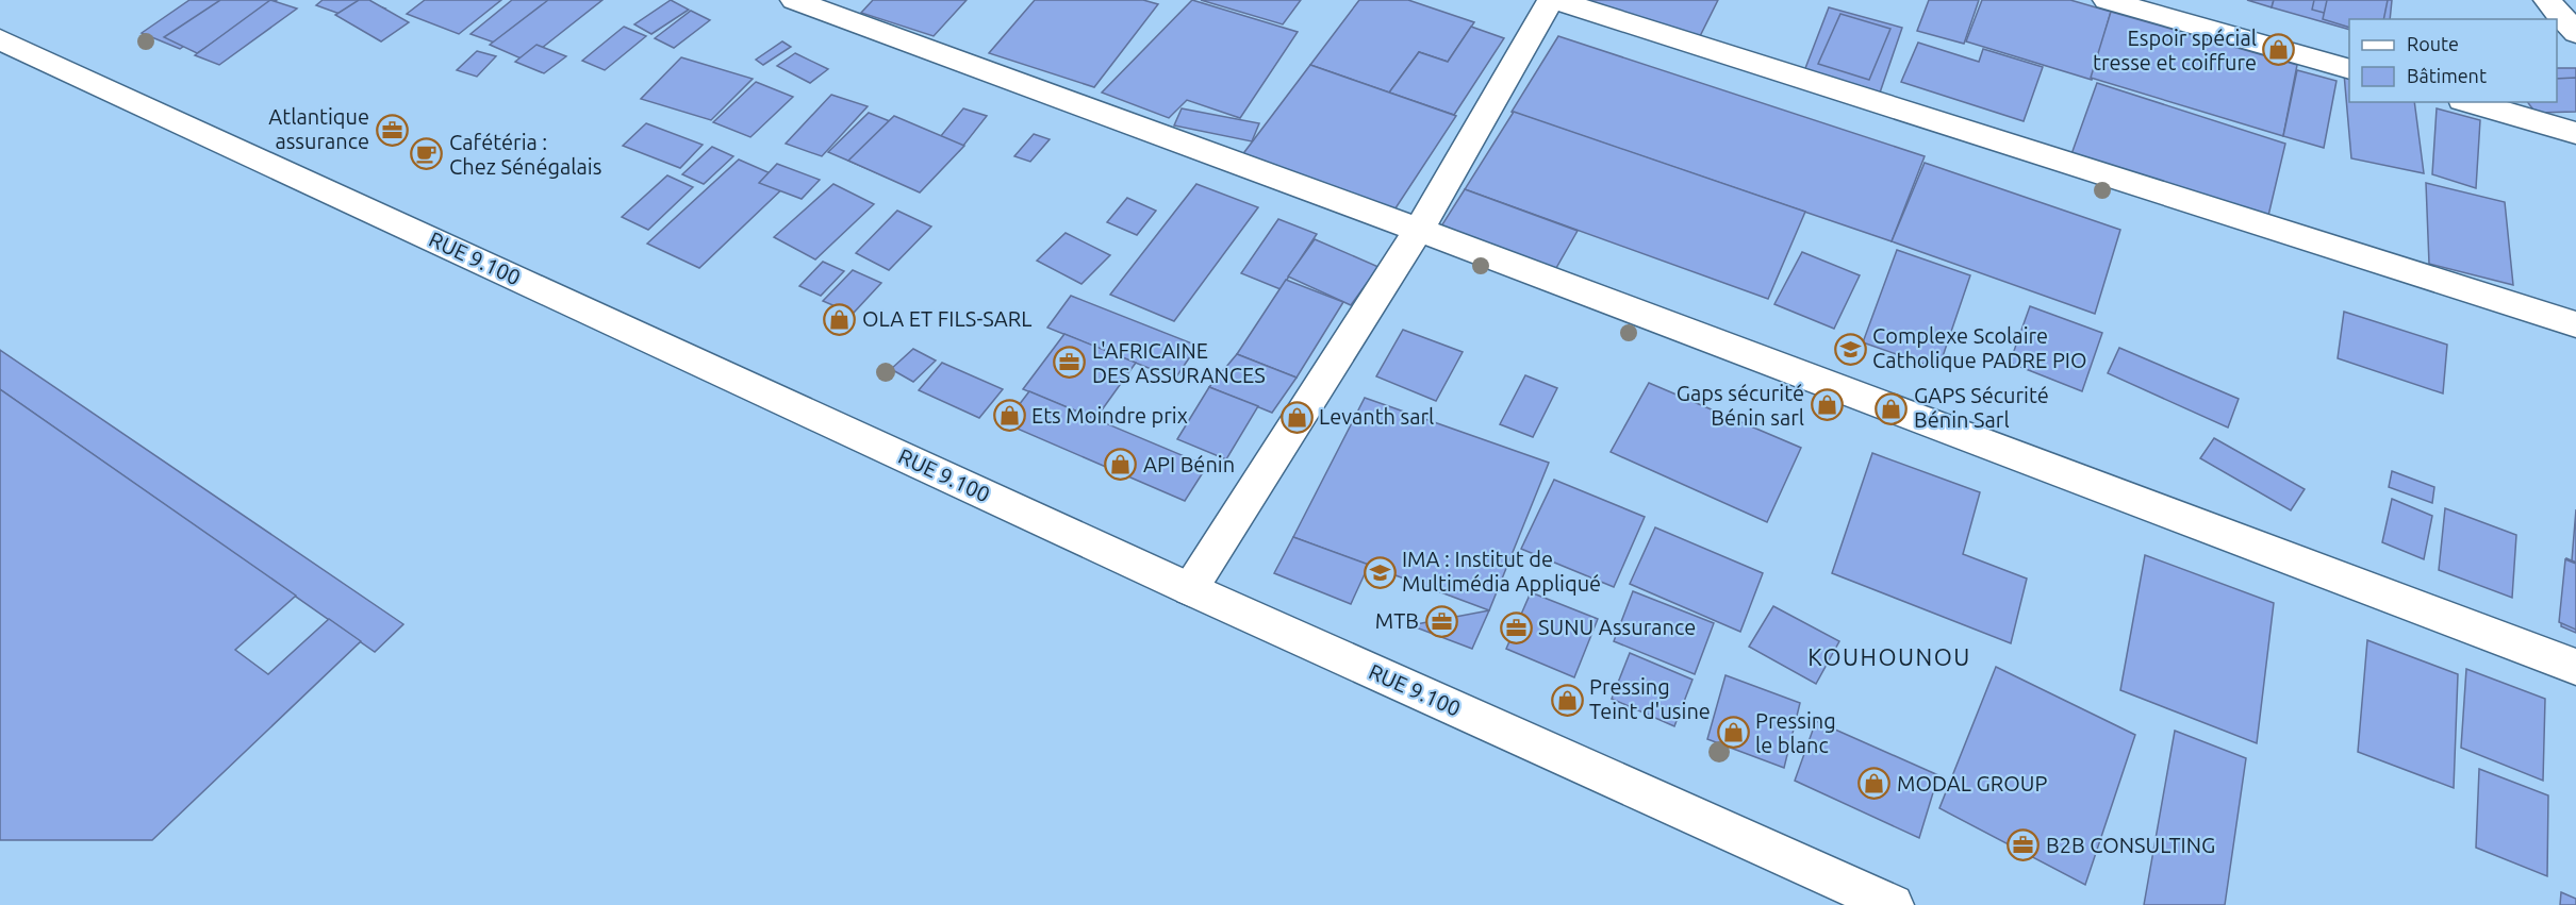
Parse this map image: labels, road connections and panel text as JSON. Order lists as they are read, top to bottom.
{
  "streets": {
    "street": ["RUE 9.100"]
  },
  "districts": ["KOUHOUNOU"],
  "places": {
    "shop": [
      "Espoir spécial tresse et coiffure",
      "OLA ET FILS-SARL",
      "Gaps sécurité Bénin sarl",
      "GAPS Sécurité Bénin Sarl",
      "Ets Moindre prix",
      "Levanth sarl",
      "API Bénin",
      "Pressing Teint d'usine",
      "Pressing le blanc",
      "MODAL GROUP"
    ],
    "office": [
      "Atlantique assurance",
      "L'AFRICAINE DES ASSURANCES",
      "MTB",
      "SUNU Assurance",
      "B2B CONSULTING"
    ],
    "cafe": ["Cafétéria : Chez Sénégalais"],
    "school or university": ["Complexe Scolaire Catholique PADRE PIO", "IMA : Institut de Multimédia Appliqué"]
  },
  "legend": ["Route", "Bâtiment"]
}
